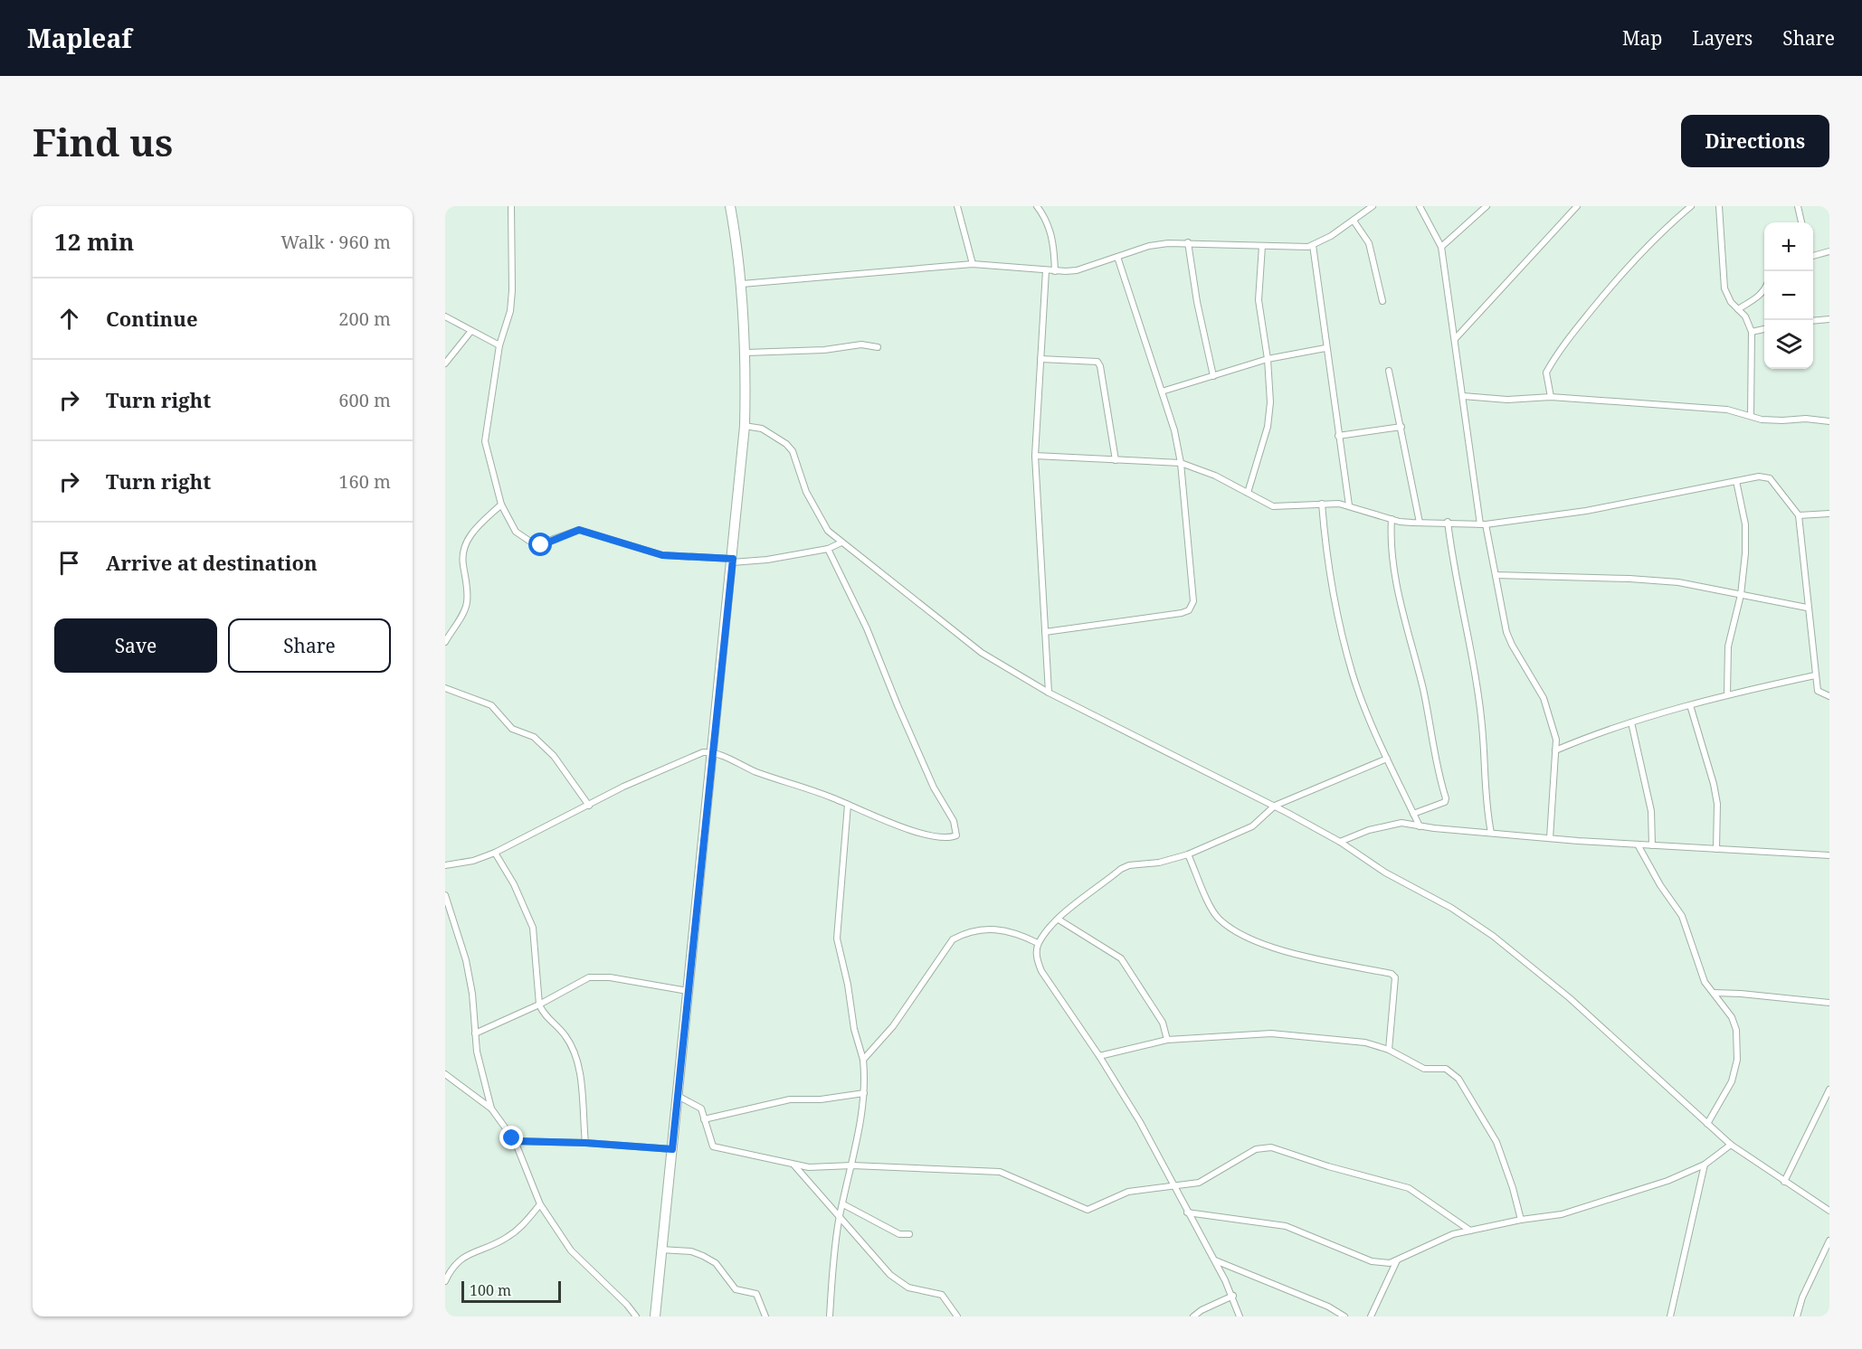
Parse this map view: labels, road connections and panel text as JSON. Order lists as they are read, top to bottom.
{
  "scale_bar": "100 m",
  "page": {
    "header": "Mapleaf",
    "nav": ["Map", "Layers", "Share"],
    "buttons": [
      "Directions",
      ["Save", "Share"]
    ],
    "title": "Find us",
    "heading": ["12 min", "Walk · 960 m"],
    "map_buttons": ["+", "−"],
    "list": [
      ["Continue", "200 m"],
      ["Turn right", "600 m"],
      ["Turn right", "160 m"],
      "Arrive at destination"
    ],
    "scale": "100 m"
  }
}
